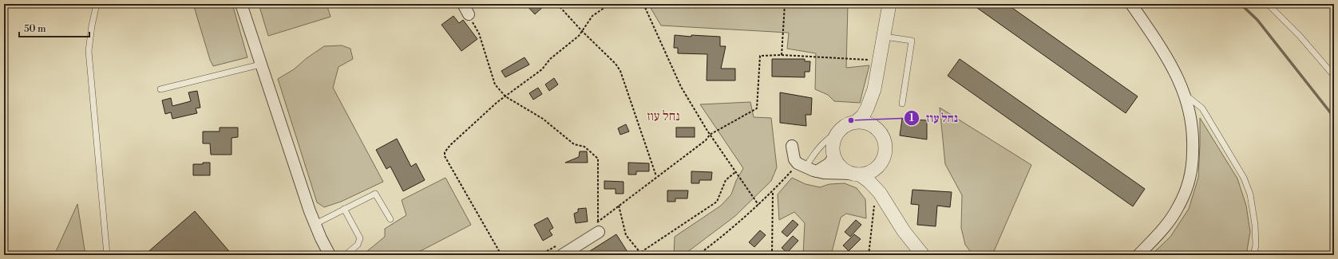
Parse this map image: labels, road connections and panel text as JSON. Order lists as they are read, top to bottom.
{
  "districts": ["נחל עוז"],
  "places": ["נחל עוז"],
  "scale_bar": "50 m"
}
